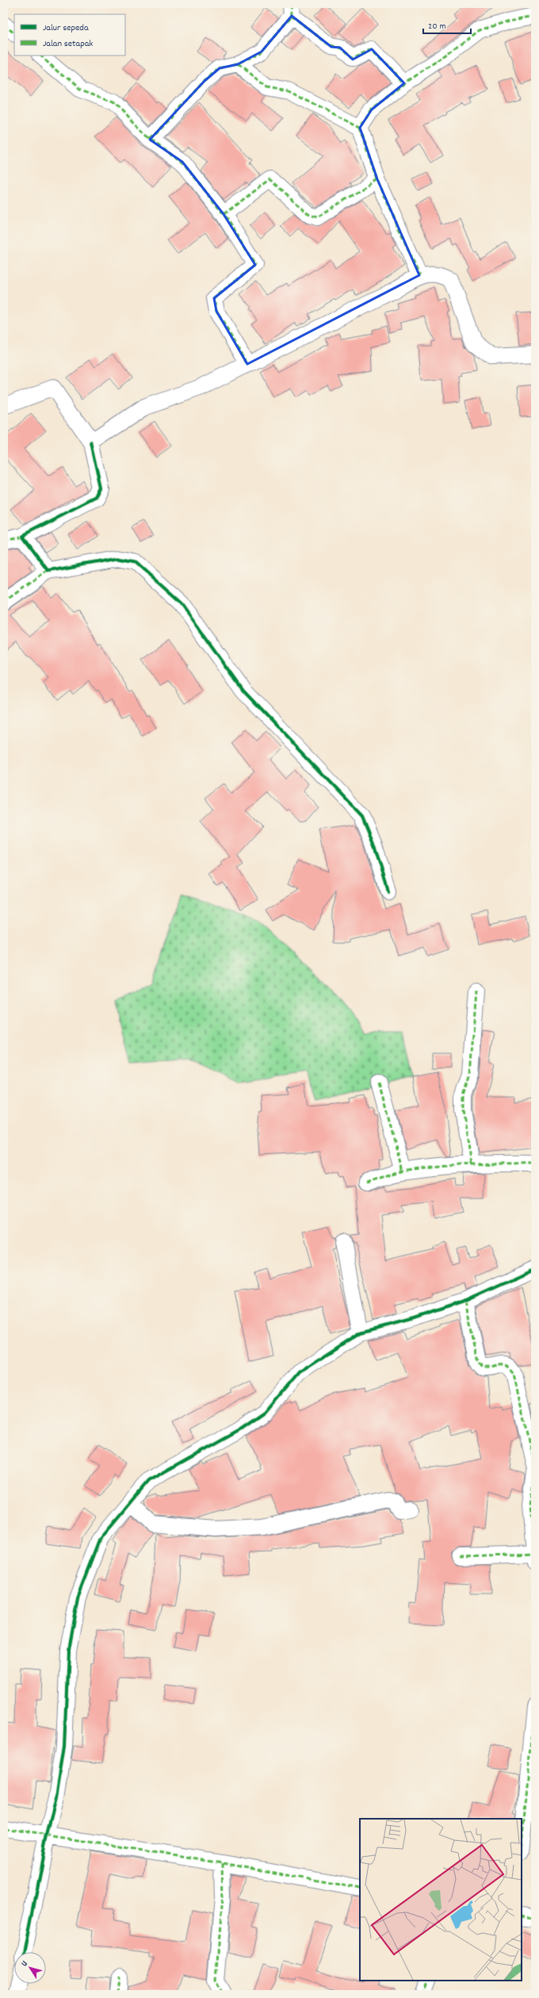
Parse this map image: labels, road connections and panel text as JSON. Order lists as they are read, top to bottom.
{
  "legend": ["Jalur sepeda", "Jalan setapak"],
  "scale_bar": "20 m",
  "north": "top left"
}
